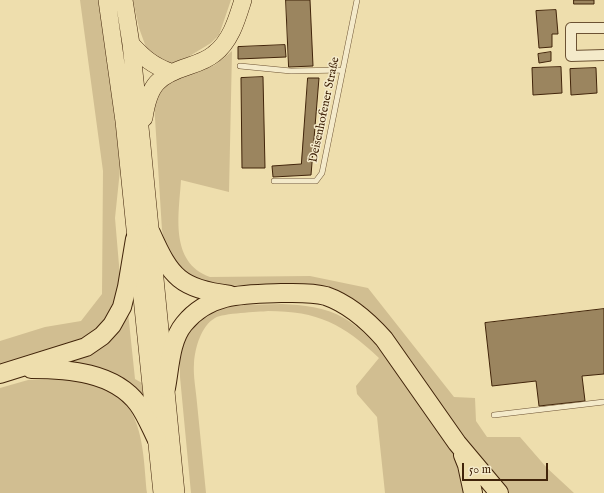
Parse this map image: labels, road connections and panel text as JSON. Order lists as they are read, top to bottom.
{
  "streets": {
    "lane": ["Deisenhofener Straße"]
  },
  "scale_bar": "50 m"
}
